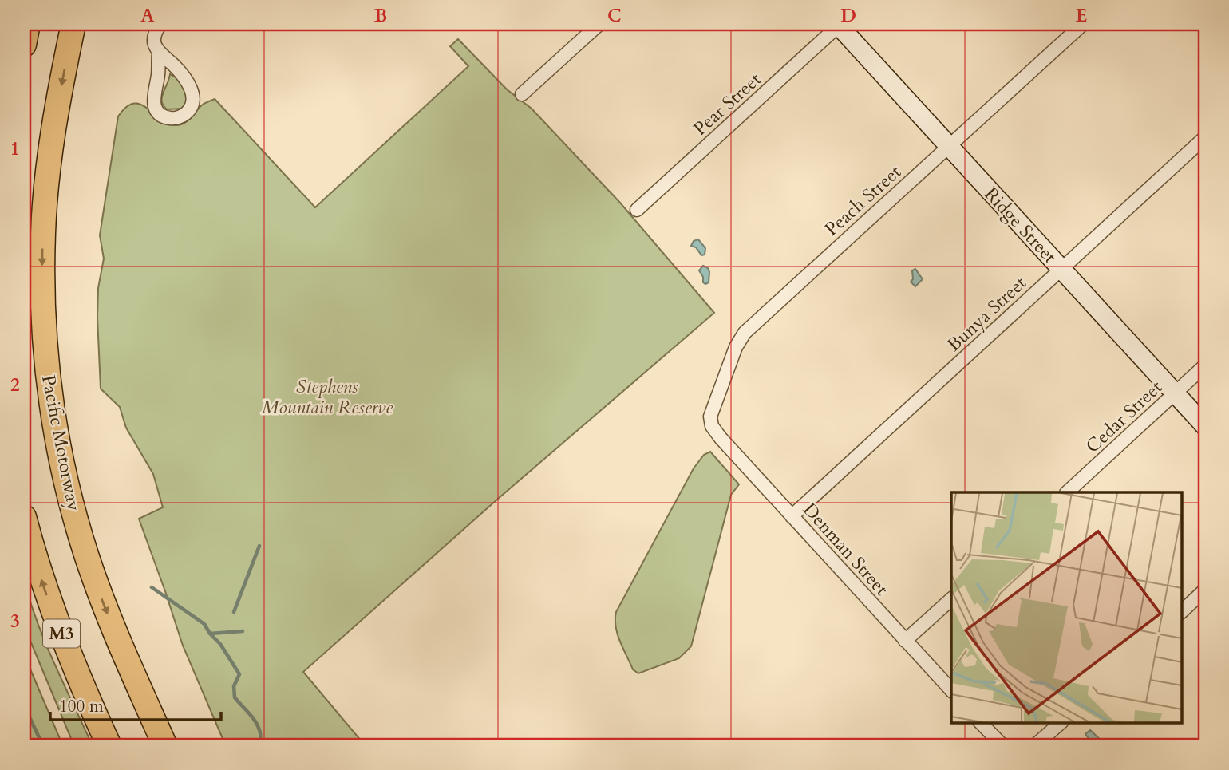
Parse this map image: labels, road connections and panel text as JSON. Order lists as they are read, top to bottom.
{
  "streets": {
    "highway": ["Pacific Motorway", "M3"],
    "street": [
      "Pear Street",
      "Peach Street",
      "Ridge Street",
      "Bunya Street",
      "Cedar Street",
      "Denman Street"
    ]
  },
  "crossings": [
    ["Pear Street", "Ridge Street"],
    ["Peach Street", "Ridge Street"],
    ["Peach Street", "Denman Street"],
    ["Ridge Street", "Bunya Street"],
    ["Ridge Street", "Cedar Street"],
    ["Bunya Street", "Denman Street"]
  ],
  "parks": ["Stephens Mountain Reserve"],
  "scale_bar": "100 m",
  "grid": {
    "columns": [
      "A",
      "B",
      "C",
      "D",
      "E"
    ],
    "rows": ["1", "2", "3"]
  }
}
